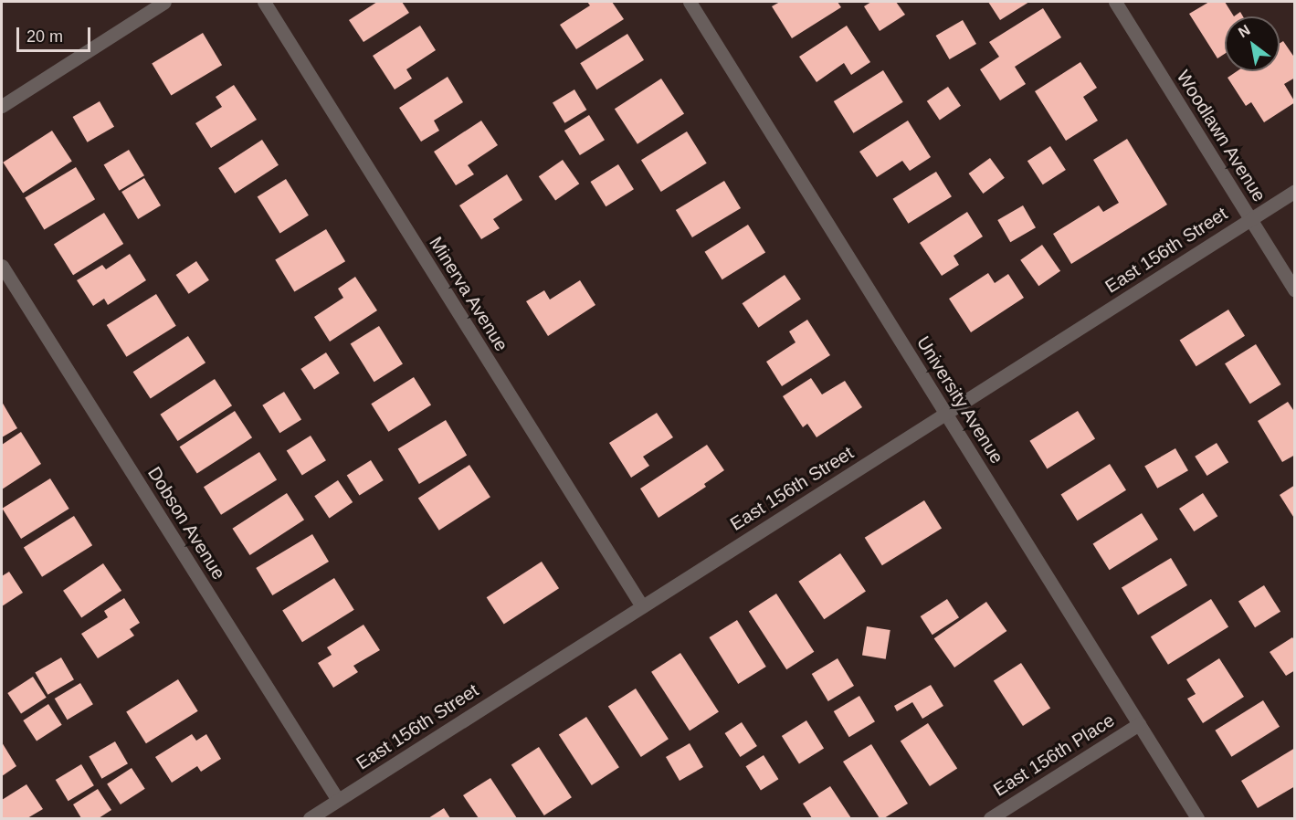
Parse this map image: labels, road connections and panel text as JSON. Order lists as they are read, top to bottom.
{
  "streets": {
    "street": [
      "Woodlawn Avenue",
      "East 156th Street",
      "Minerva Avenue",
      "University Avenue",
      "Dobson Avenue",
      "East 156th Place"
    ]
  },
  "crossings": [
    ["Woodlawn Avenue", "East 156th Street"],
    ["East 156th Street", "Minerva Avenue"],
    ["East 156th Street", "University Avenue"],
    ["East 156th Street", "Dobson Avenue"],
    ["University Avenue", "East 156th Place"]
  ],
  "scale_bar": "20 m",
  "north": "top left"
}
